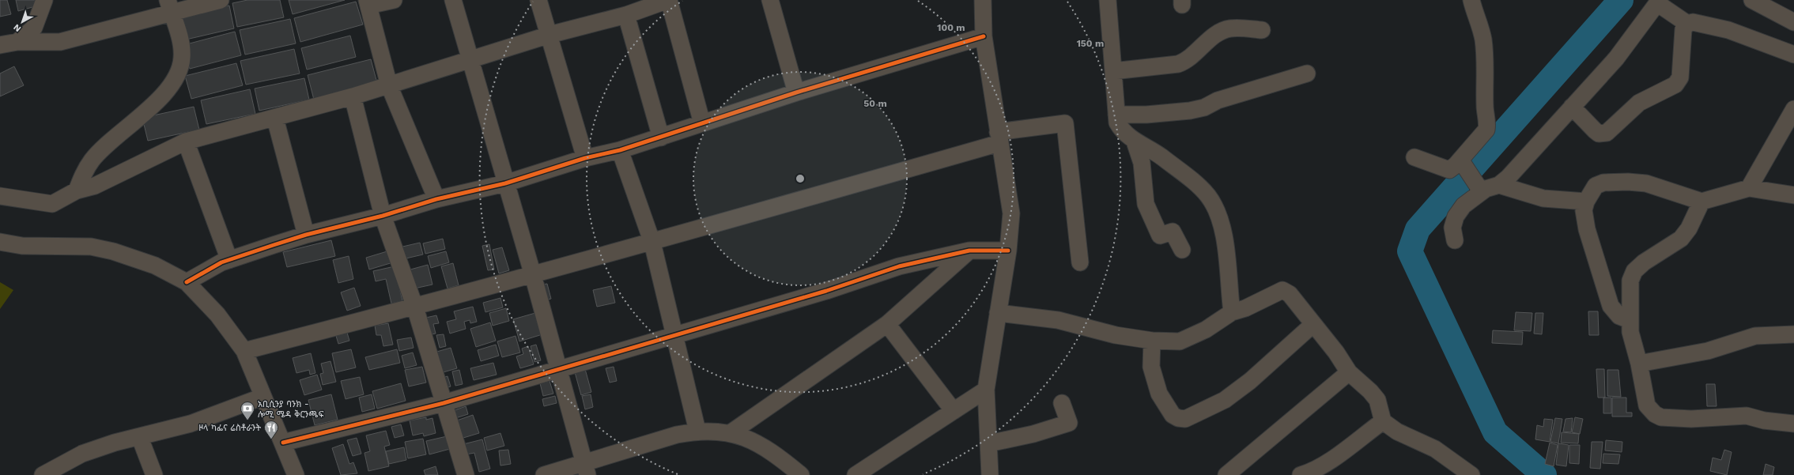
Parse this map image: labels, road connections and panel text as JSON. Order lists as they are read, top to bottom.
{
  "places": {
    "bank": ["አቢሲንያ ባንክ - ሎሚ ሜዳ ቅርንጫፍ"],
    "restaurant": ["ዞላ ካፌና ሬስቶራንት"]
  },
  "north": "bottom left",
  "rings": ["100 m", "150 m", "50 m"]
}
